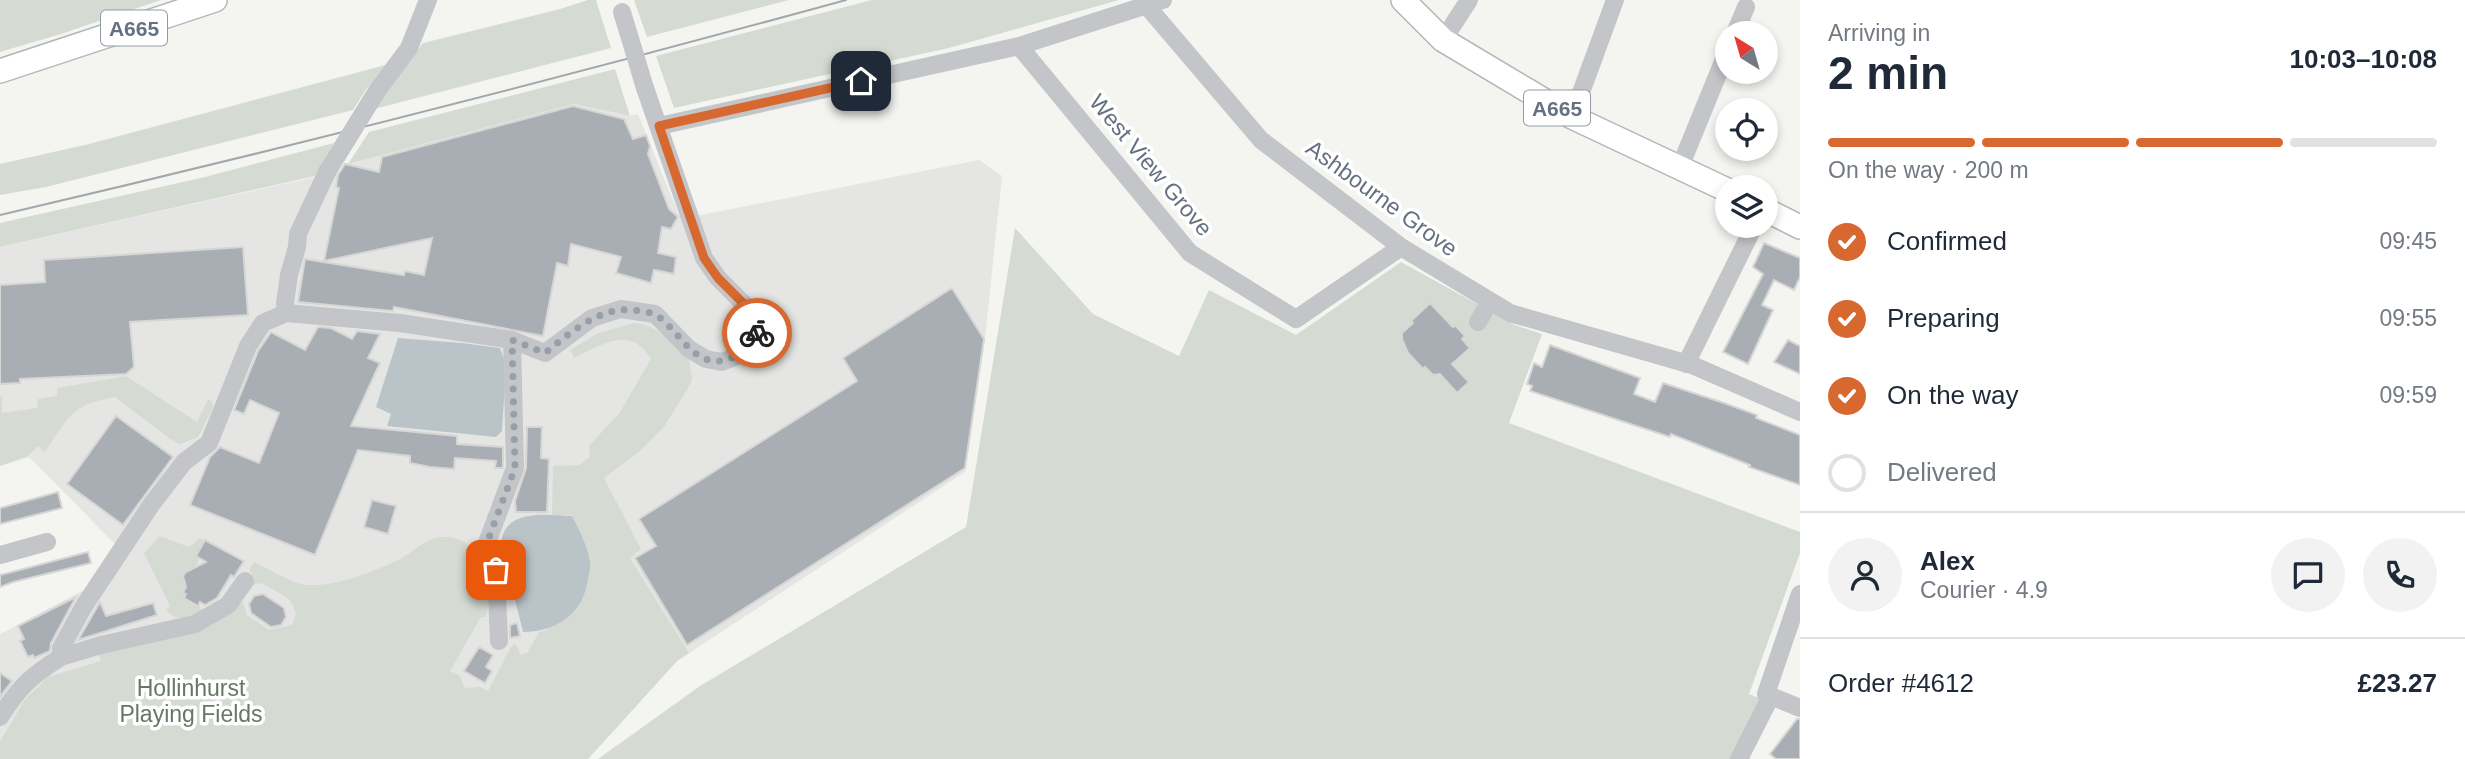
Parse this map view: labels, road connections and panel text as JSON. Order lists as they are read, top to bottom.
{
  "streets": {
    "main road": ["A665"],
    "street": ["West View Grove", "Ashbourne Grove"]
  },
  "crossings": [
    ["West View Grove", "Ashbourne Grove"]
  ],
  "parks": ["Hollinhurst Playing Fields"],
  "north": "top left",
  "page": {
    "heading": ["2 min", "Arriving in", "10:03–10:08"],
    "panel": [
      "Alex",
      "Courier · 4.9",
      "Order #4612",
      "£23.27"
    ],
    "bar": "On the way · 200 m",
    "list": [
      ["Confirmed", "09:45"],
      ["Preparing", "09:55"],
      ["On the way", "09:59"],
      "Delivered"
    ]
  }
}
